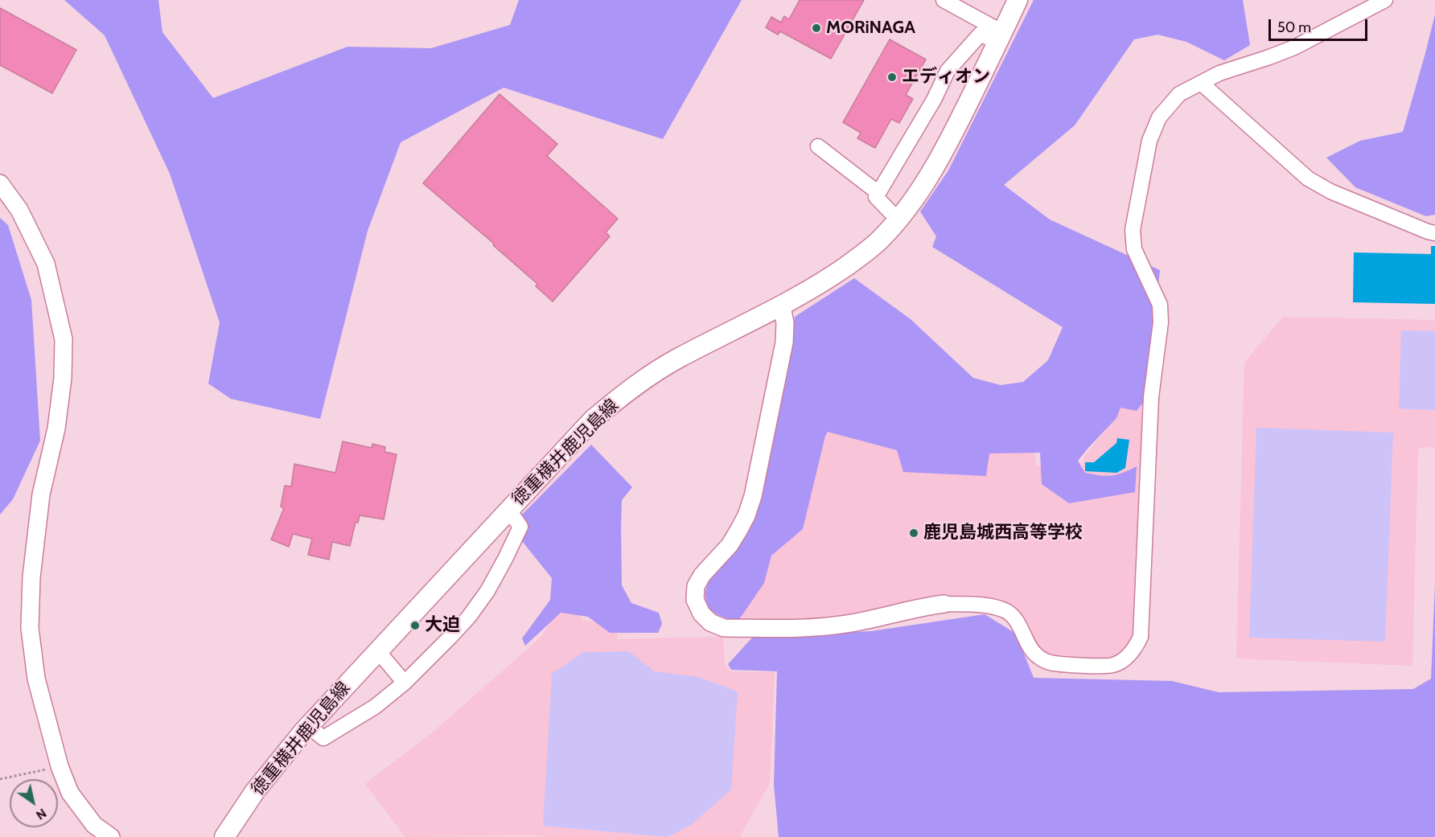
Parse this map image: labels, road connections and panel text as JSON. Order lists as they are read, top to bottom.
{
  "streets": {
    "main road": ["徳重横井鹿児島線"]
  },
  "places": [
    "MORiNAGA",
    "エディオン",
    "鹿児島城西高等学校",
    "大迫"
  ],
  "scale_bar": "50 m",
  "north": "bottom right"
}
